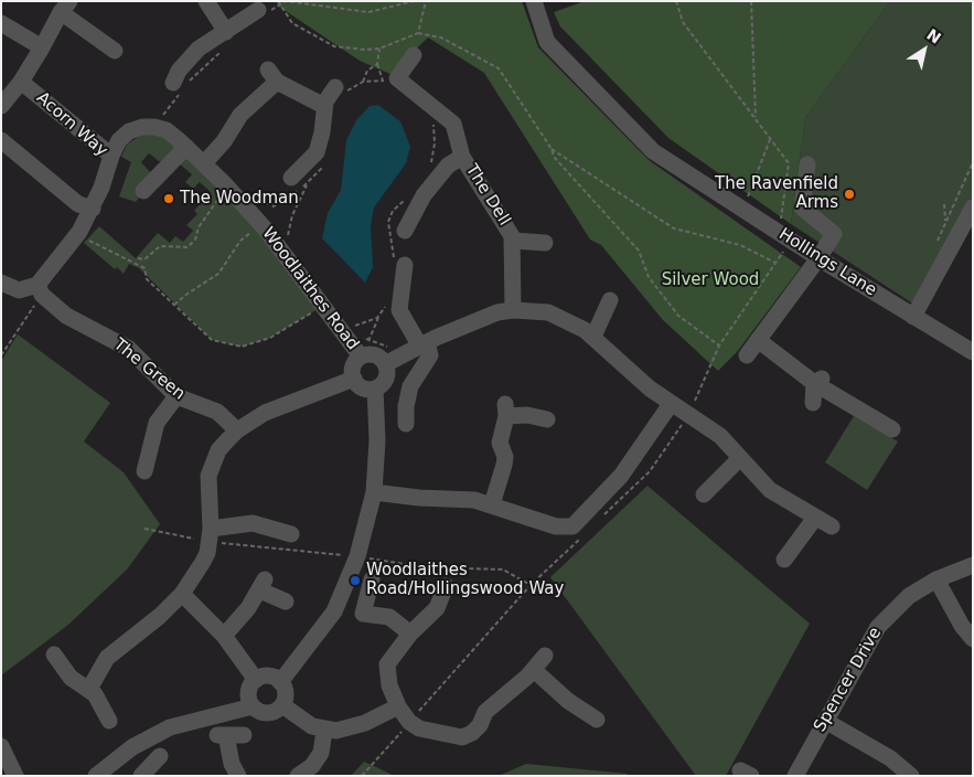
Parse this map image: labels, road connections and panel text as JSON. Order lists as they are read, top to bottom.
{
  "streets": {
    "street": [
      "Acorn Way",
      "The Dell",
      "Hollings Lane",
      "Woodlaithes Road",
      "The Green",
      "Spencer Drive"
    ]
  },
  "crossings": [
    ["Acorn Way", "The Green"]
  ],
  "parks": ["Silver Wood"],
  "places": ["The Ravenfield Arms", "The Woodman", "Woodlaithes Road/Hollingswood Way"],
  "north": "top right"
}
